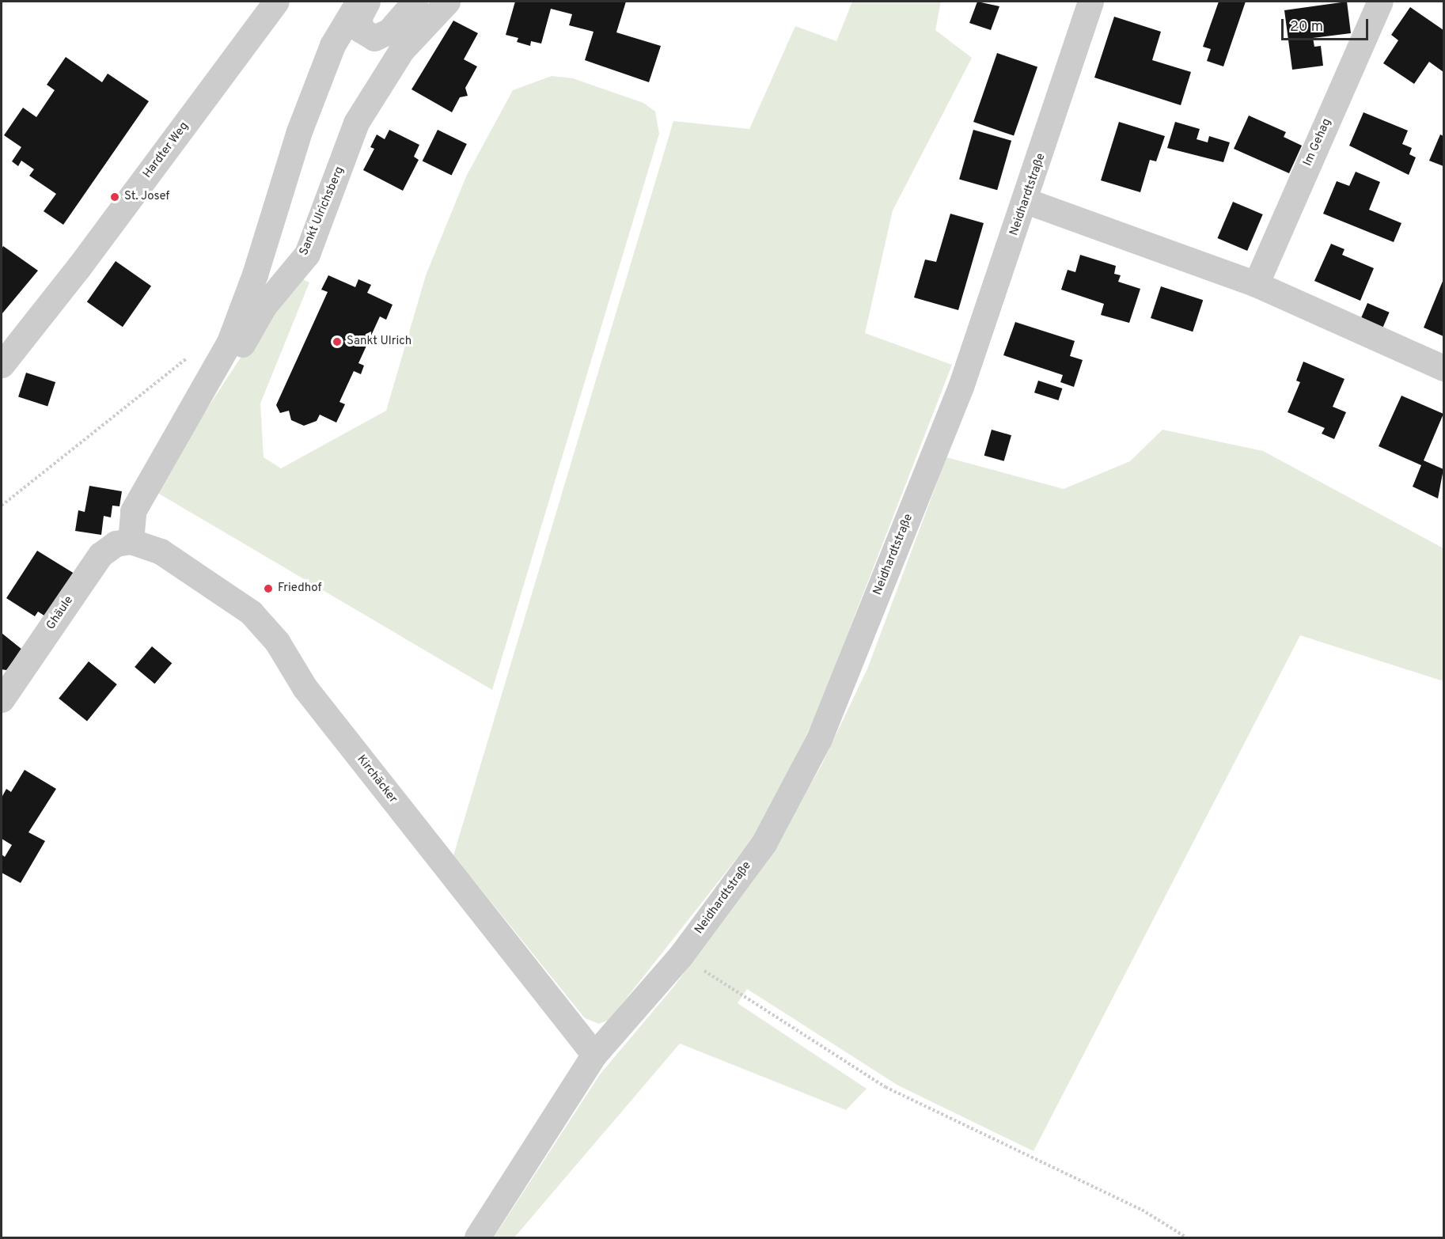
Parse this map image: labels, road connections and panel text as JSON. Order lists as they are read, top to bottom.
{
  "streets": {
    "street": [
      "Im Gehag",
      "Hardter Weg",
      "Neidhardtstraße",
      "Sankt Ulrichsberg",
      "Ghäule",
      "Kirchäcker"
    ]
  },
  "crossings": [
    ["Neidhardtstraße", "Kirchäcker"],
    ["Sankt Ulrichsberg", "Ghäule"],
    ["Sankt Ulrichsberg", "Kirchäcker"],
    ["Ghäule", "Kirchäcker"]
  ],
  "places": ["St. Josef", "Sankt Ulrich", "Friedhof"],
  "scale_bar": "20 m"
}
